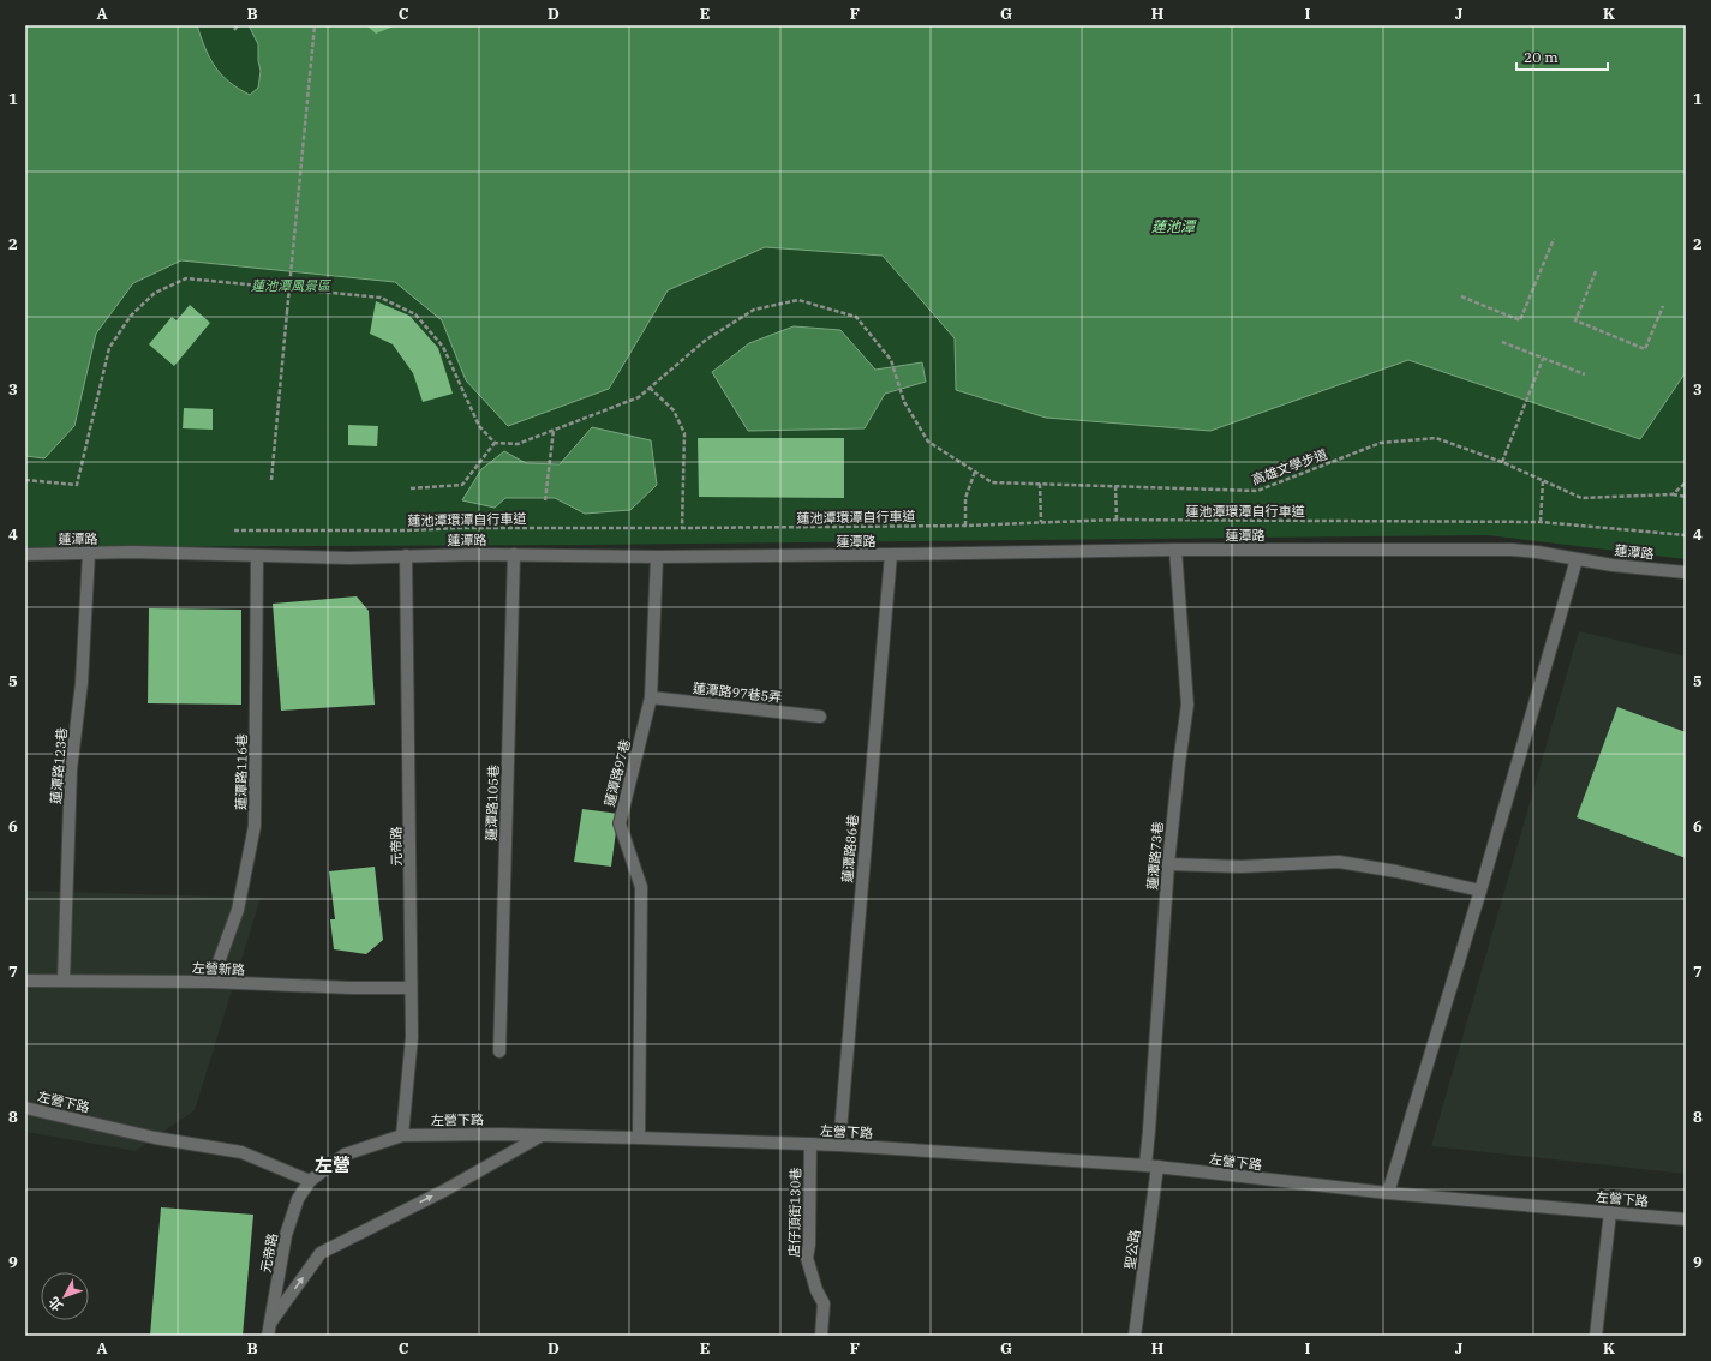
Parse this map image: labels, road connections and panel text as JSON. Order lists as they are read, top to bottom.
{
  "streets": {
    "street": [
      "蓮潭路",
      "蓮潭路97巷5弄",
      "蓮潭路123巷",
      "蓮潭路116巷",
      "蓮潭路97巷",
      "蓮潭路105巷",
      "元帝路",
      "蓮潭路86巷",
      "蓮潭路73巷",
      "左營新路",
      "左營下路",
      "店仔頂街130巷",
      "聖公路"
    ],
    "path": ["高雄文學步道", "蓮池潭環潭自行車道"]
  },
  "crossings": [
    ["蓮潭路", "蓮潭路123巷"],
    ["蓮潭路", "蓮潭路116巷"],
    ["蓮潭路", "蓮潭路97巷"],
    ["蓮潭路", "蓮潭路105巷"],
    ["蓮潭路", "元帝路"],
    ["蓮潭路", "蓮潭路86巷"],
    ["蓮潭路", "蓮潭路73巷"],
    ["蓮潭路97巷5弄", "蓮潭路97巷"],
    ["蓮潭路123巷", "左營新路"],
    ["蓮潭路116巷", "左營新路"],
    ["蓮潭路97巷", "左營下路"],
    ["元帝路", "左營新路"],
    ["元帝路", "左營下路"],
    ["蓮潭路86巷", "左營下路"],
    ["蓮潭路73巷", "左營下路"],
    ["左營下路", "店仔頂街130巷"],
    ["左營下路", "聖公路"]
  ],
  "districts": ["左營"],
  "water": ["蓮池潭"],
  "parks": ["蓮池潭風景區"],
  "scale_bar": "20 m",
  "north": "bottom left",
  "grid": {
    "columns": [
      "A",
      "B",
      "C",
      "D",
      "E",
      "F",
      "G",
      "H",
      "I",
      "J",
      "K"
    ],
    "rows": [
      "1",
      "2",
      "3",
      "4",
      "5",
      "6",
      "7",
      "8",
      "9"
    ]
  }
}
